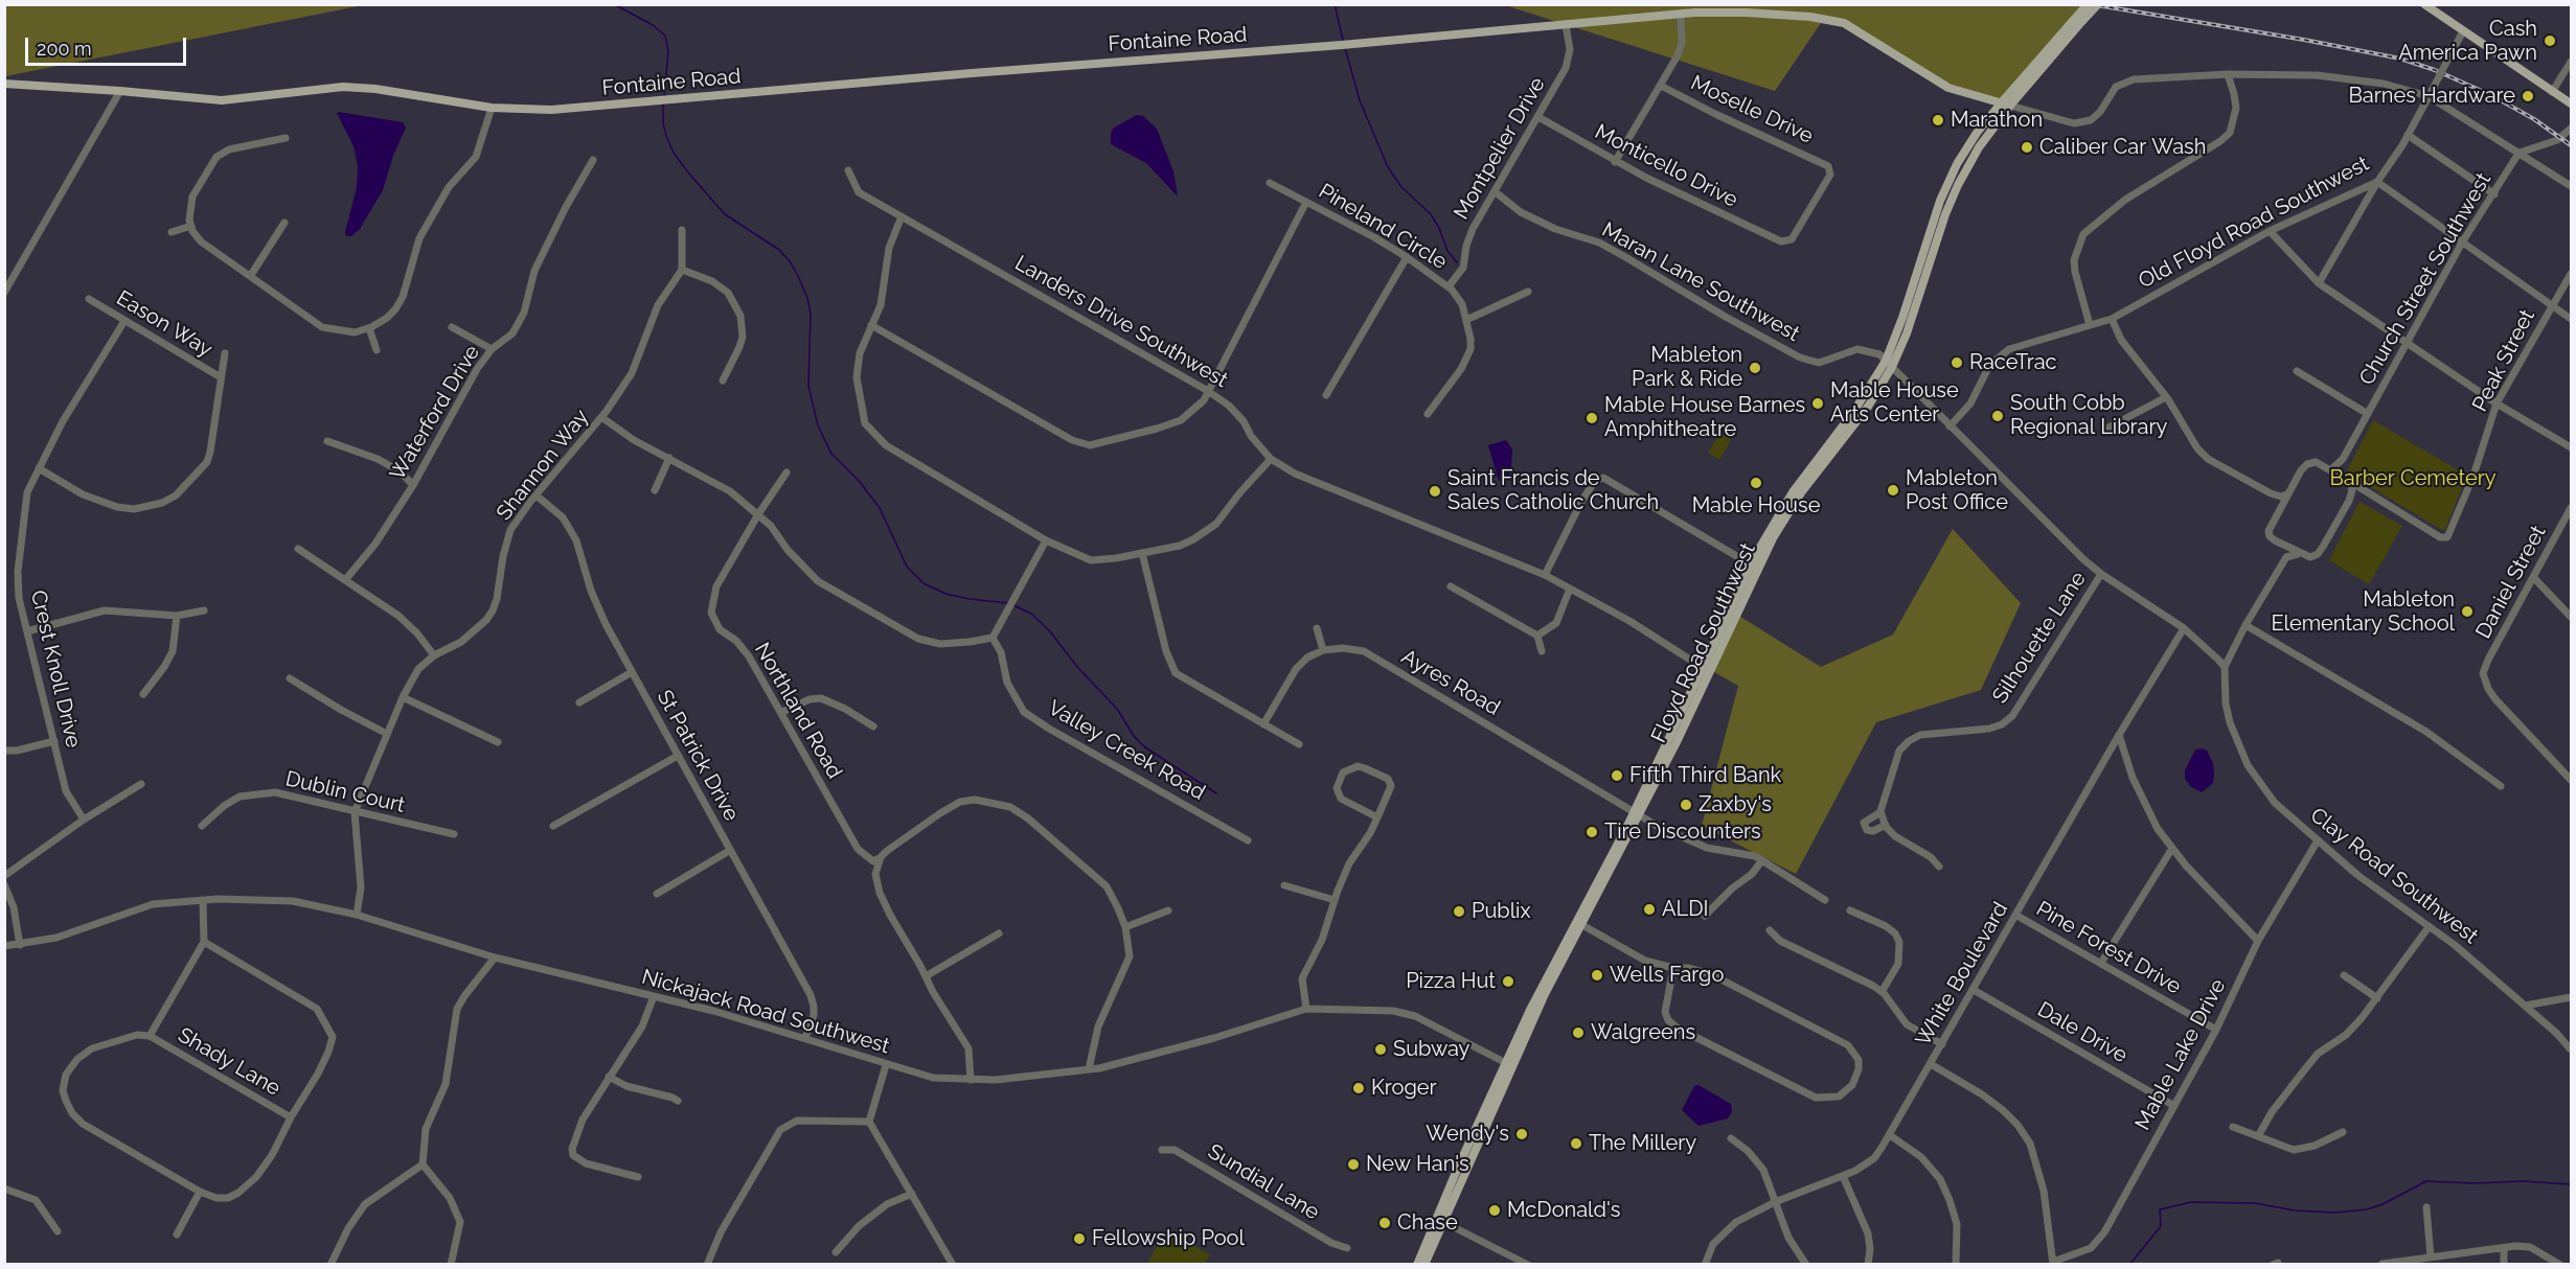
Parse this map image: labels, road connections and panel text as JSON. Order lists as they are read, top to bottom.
{
  "streets": {
    "main road": ["Fontaine Road", "Floyd Road Southwest"],
    "street": [
      "Moselle Drive",
      "Montpelier Drive",
      "Monticello Drive",
      "Old Floyd Road Southwest",
      "Pineland Circle",
      "Church Street Southwest",
      "Maran Lane Southwest",
      "Landers Drive Southwest",
      "Eason Way",
      "Peak Street",
      "Waterford Drive",
      "Shannon Way",
      "Daniel Street",
      "Silhouette Lane",
      "Crest Knoll Drive",
      "Ayres Road",
      "Northland Road",
      "Valley Creek Road",
      "St Patrick Drive",
      "Dublin Court",
      "Clay Road Southwest",
      "Pine Forest Drive",
      "White Boulevard",
      "Nickajack Road Southwest",
      "Dale Drive",
      "Mable Lake Drive",
      "Shady Lane",
      "Sundial Lane"
    ]
  },
  "crossings": [
    ["Fontaine Road", "Montpelier Drive"],
    ["Fontaine Road", "Floyd Road Southwest"],
    ["Moselle Drive", "Monticello Drive"],
    ["Montpelier Drive", "Monticello Drive"],
    ["Montpelier Drive", "Pineland Circle"],
    ["Montpelier Drive", "Maran Lane Southwest"],
    ["Maran Lane Southwest", "Floyd Road Southwest"],
    ["Landers Drive Southwest", "Floyd Road Southwest"],
    ["Eason Way", "Crest Knoll Drive"],
    ["Shannon Way", "St Patrick Drive"],
    ["Shannon Way", "Dublin Court"],
    ["Shannon Way", "Nickajack Road Southwest"],
    ["Floyd Road Southwest", "Ayres Road"],
    ["Floyd Road Southwest", "Nickajack Road Southwest"],
    ["St Patrick Drive", "Nickajack Road Southwest"],
    ["Clay Road Southwest", "Mable Lake Drive"],
    ["Pine Forest Drive", "White Boulevard"],
    ["Pine Forest Drive", "Mable Lake Drive"],
    ["White Boulevard", "Dale Drive"],
    ["Dale Drive", "Mable Lake Drive"]
  ],
  "parks": ["Barber Cemetery"],
  "places": [
    "Cash America Pawn",
    "Barnes Hardware",
    "Marathon",
    "Caliber Car Wash",
    "RaceTrac",
    "Mableton Park & Ride",
    "Mable House Arts Center",
    "South Cobb Regional Library",
    "Mable House Barnes Amphitheatre",
    "Mable House",
    "Mableton Post Office",
    "Saint Francis de Sales Catholic Church",
    "Mableton Elementary School",
    "Fifth Third Bank",
    "Zaxby's",
    "Tire Discounters",
    "ALDI",
    "Publix",
    "Wells Fargo",
    "Pizza Hut",
    "Walgreens",
    "Subway",
    "Kroger",
    "Wendy's",
    "The Millery",
    "New Han's",
    "McDonald's",
    "Chase",
    "Fellowship Pool"
  ],
  "scale_bar": "200 m"
}
